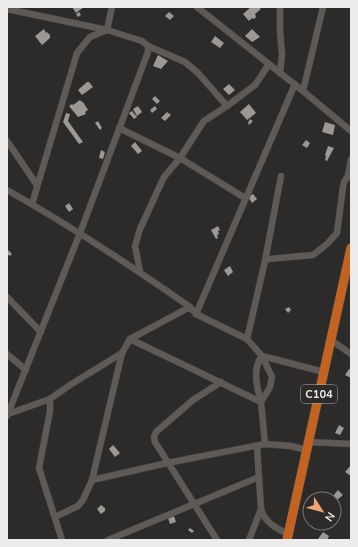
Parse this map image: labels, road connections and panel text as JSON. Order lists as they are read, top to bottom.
{
  "streets": {
    "highway": ["C104"]
  },
  "north": "bottom right"
}
